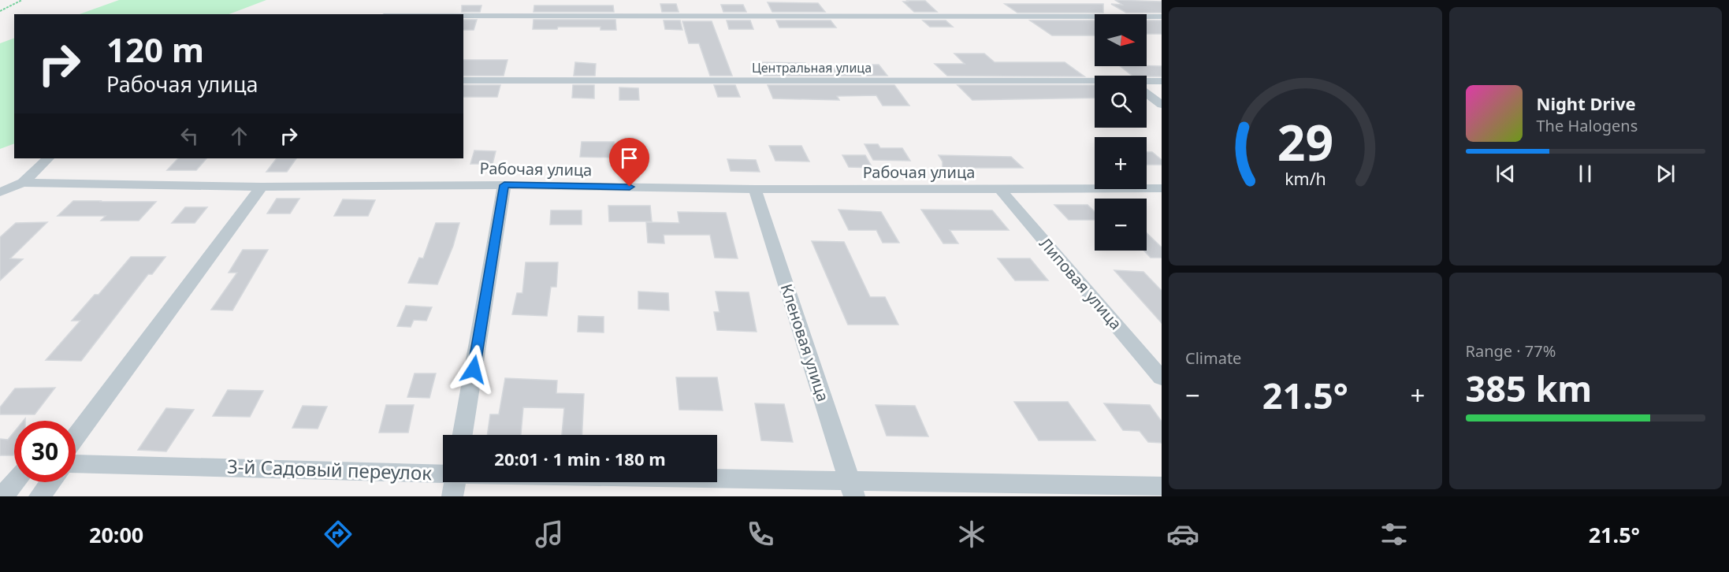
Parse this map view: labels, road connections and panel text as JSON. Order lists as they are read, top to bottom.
{
  "streets": {
    "street": [
      "Центральная улица",
      "Рабочая улица",
      "Липовая улица",
      "Кленовая улица",
      "3-й Садовый переулок"
    ]
  },
  "crossings": [
    ["Рабочая улица", "Липовая улица"],
    ["Рабочая улица", "Кленовая улица"],
    ["Кленовая улица", "3-й Садовый переулок"]
  ],
  "north": "right",
  "page": {
    "map_buttons": ["+", "−"],
    "turn": ["120 m", "Рабочая улица"],
    "song": ["Night Drive", "The Halogens"],
    "tile": [
      "Climate",
      ["Range · 77%", "385 km"]
    ],
    "heat": ["−", "21.5°", "+"],
    "limit": "30",
    "trip": "20:01 · 1 min · 180 m",
    "tabs": ["20:00", "21.5°"],
    "gauge": ["29", "km/h"]
  }
}
